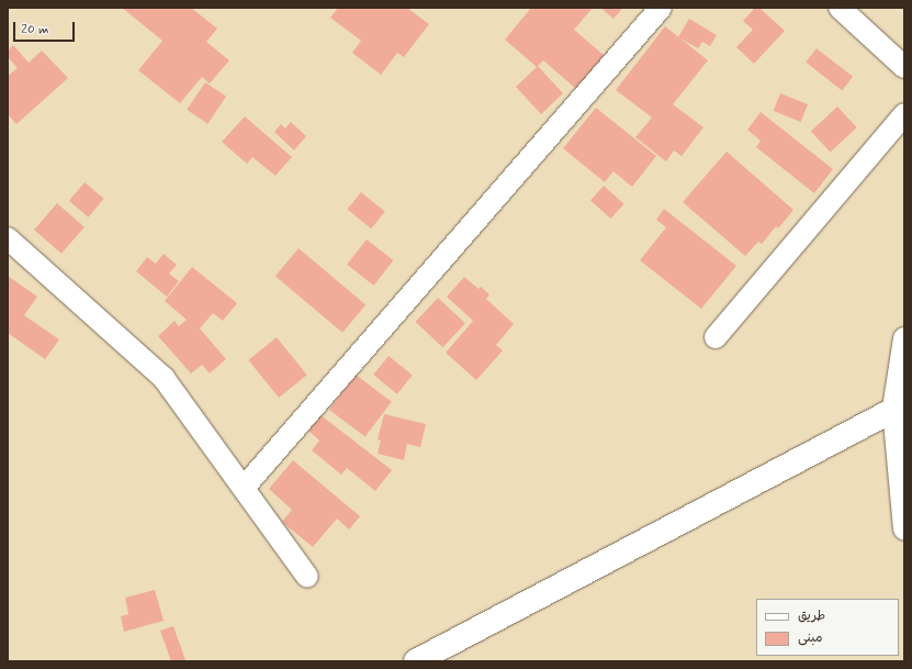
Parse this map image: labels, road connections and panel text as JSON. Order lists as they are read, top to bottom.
{
  "legend": ["طريق", "مبنى"],
  "scale_bar": "20 m"
}
